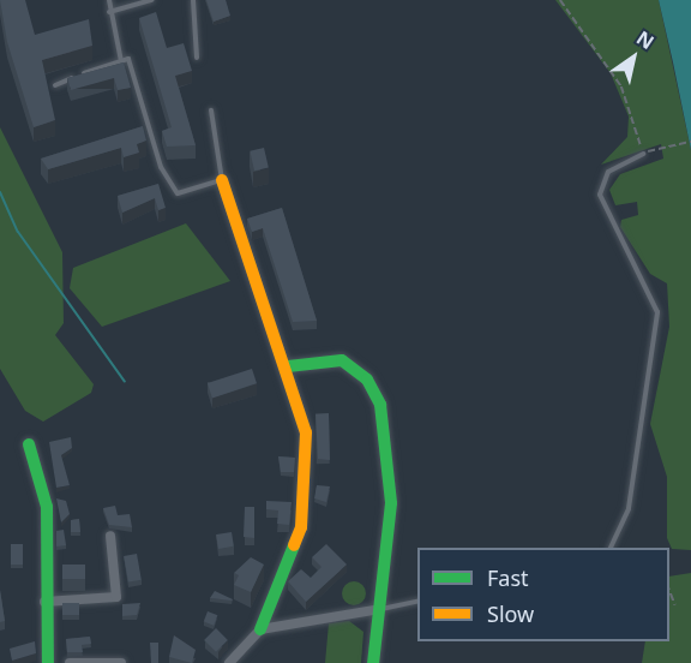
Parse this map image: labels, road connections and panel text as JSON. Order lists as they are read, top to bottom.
{
  "legend": ["Fast", "Slow"],
  "north": "top right"
}
